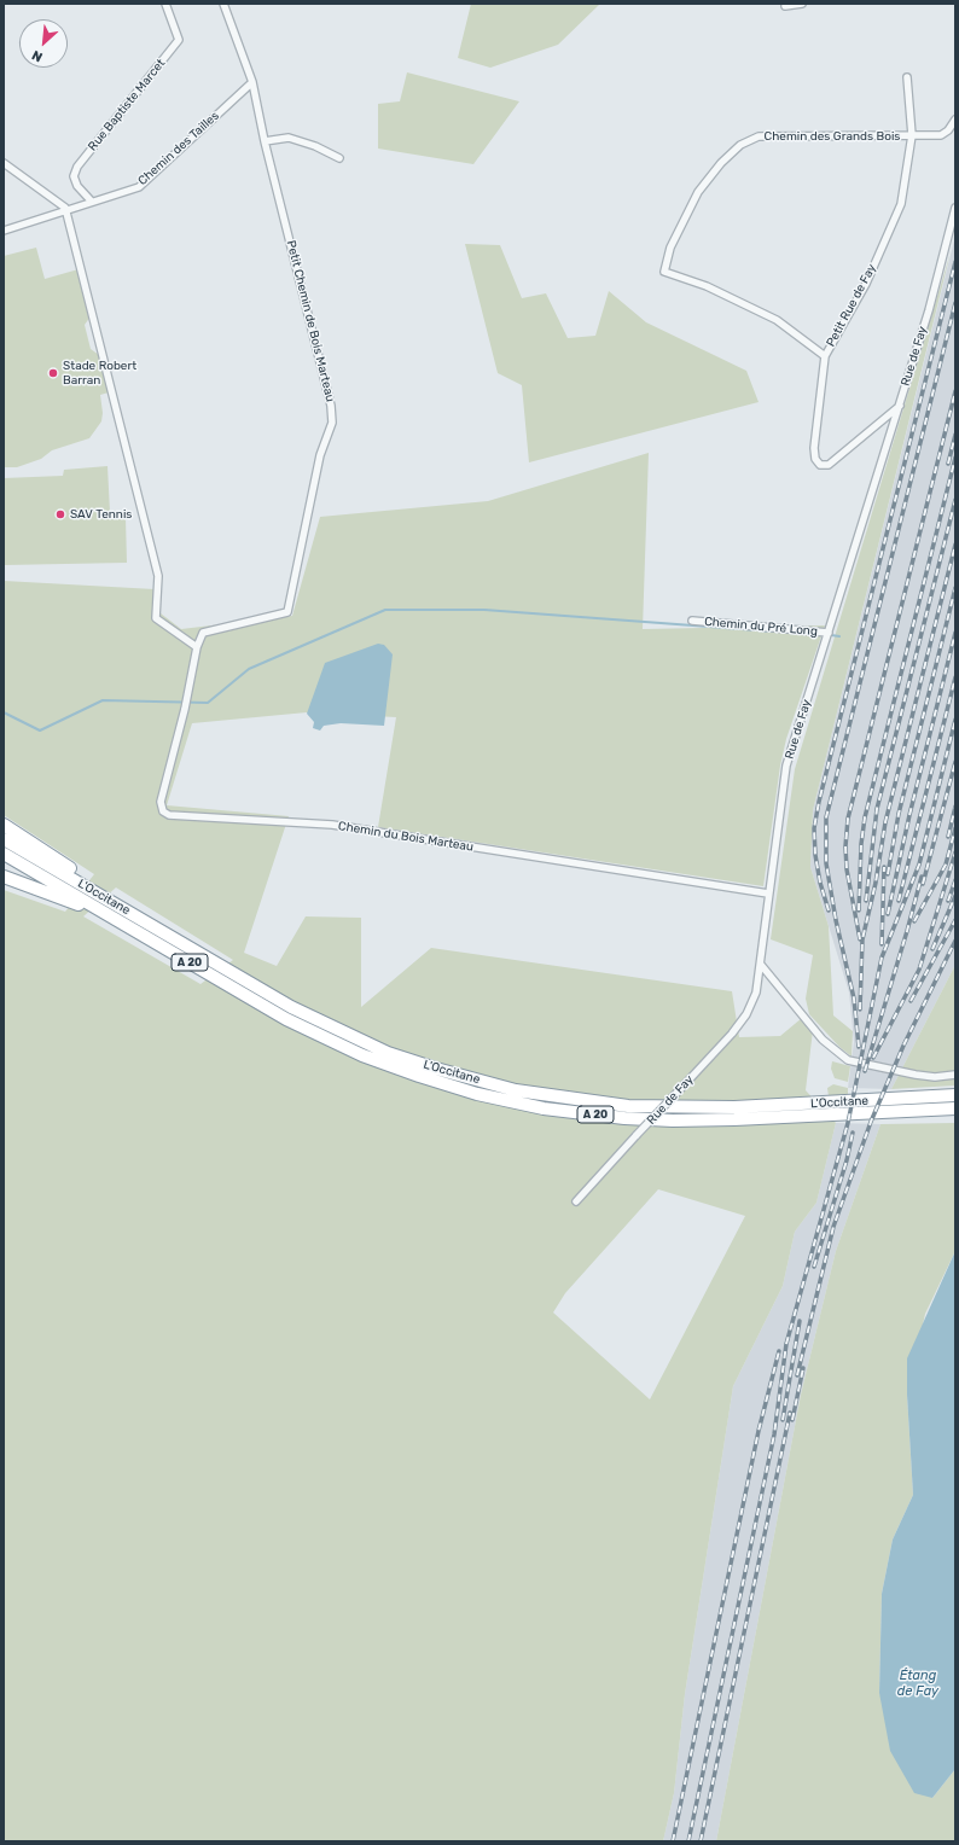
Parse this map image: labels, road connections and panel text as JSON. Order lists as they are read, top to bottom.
{
  "streets": {
    "highway": ["L'Occitane", "A 20"],
    "street": [
      "Rue Baptiste Marcet",
      "Chemin des Grands Bois",
      "Chemin des Tailles",
      "Petit Rue de Fay",
      "Petit Chemin de Bois Marteau",
      "Rue de Fay",
      "Chemin du Pré Long",
      "Chemin du Bois Marteau"
    ]
  },
  "crossings": [
    ["Rue Baptiste Marcet", "Chemin des Tailles"],
    ["Chemin des Grands Bois", "Petit Rue de Fay"],
    ["Chemin des Tailles", "Petit Chemin de Bois Marteau"],
    ["Petit Rue de Fay", "Rue de Fay"],
    ["Petit Chemin de Bois Marteau", "Chemin du Bois Marteau"],
    ["Rue de Fay", "Chemin du Pré Long"],
    ["Rue de Fay", "Chemin du Bois Marteau"]
  ],
  "water": ["Étang de Fay"],
  "places": ["Stade Robert Barran", "SAV Tennis"],
  "north": "bottom left"
}
